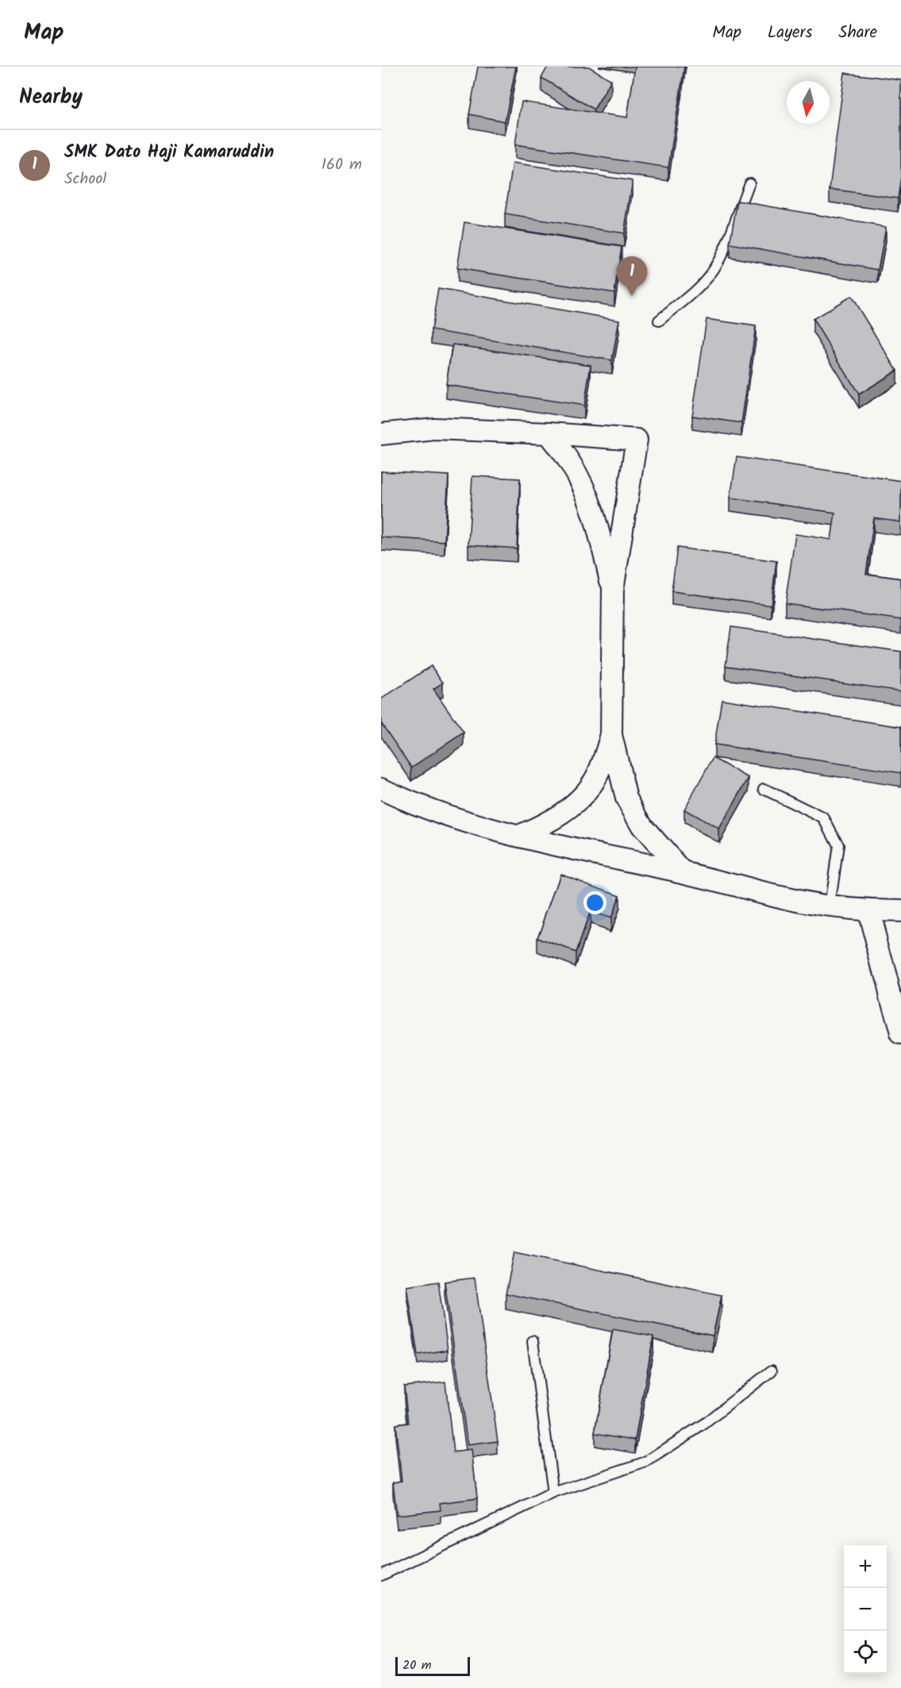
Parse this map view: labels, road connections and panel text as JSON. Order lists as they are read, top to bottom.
{
  "scale_bar": "20 m",
  "north": "bottom",
  "page": {
    "header": "Map",
    "nav": ["Map", "Layers", "Share"],
    "heading": "Nearby",
    "list": [
      {
        "mark": "1",
        "name": "SMK Dato Haji Kamaruddin",
        "note": "School",
        "value": "160 m"
      }
    ],
    "pins": "1",
    "map_buttons": ["+", "−"],
    "scale": "20 m"
  }
}
